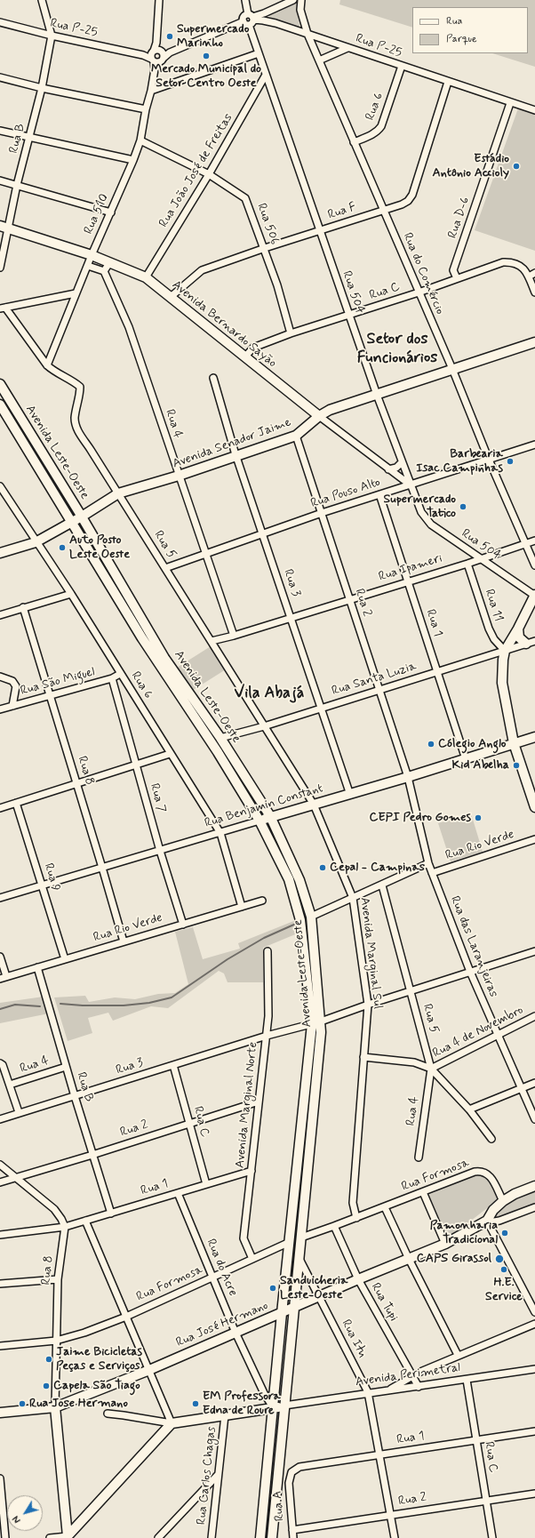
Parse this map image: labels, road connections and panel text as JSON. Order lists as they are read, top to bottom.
{
  "streets": {
    "main road": [
      "Avenida Bernardo Sayão",
      "Avenida Senador Jaime",
      "Avenida Leste-Oeste",
      "Rua Benjamin Constant",
      "Rua José Hermano"
    ],
    "street": [
      "Rua P-25",
      "Rua 6",
      "Rua B",
      "Rua João José de Freitas",
      "Rua F",
      "Rua 510",
      "Rua D-6",
      "Rua 506",
      "Rua do Comércio",
      "Rua C",
      "Rua 504",
      "Rua 4",
      "Rua Pouso Alto",
      "Rua 5",
      "Rua Ipameri",
      "Rua 3",
      "Rua 2",
      "Rua 11",
      "Rua 1",
      "Rua Santa Luzia",
      "Rua São Miguel",
      "Rua 8",
      "Rua 7",
      "Rua Rio Verde",
      "Rua 9",
      "Rua das Laranjeiras",
      "Avenida Marginal Sul",
      "Rua 4 de Novembro",
      "Avenida Marginal Norte",
      "Rua Formosa",
      "Rua do Acre",
      "Rua Tupi",
      "Rua Itu",
      "Avenida Perimetral",
      "Rua Carlos Chagas",
      "Rua A"
    ]
  },
  "crossings": [
    ["Rua P-25", "Rua 6"],
    ["Rua P-25", "Rua B"],
    ["Rua P-25", "Rua F"],
    ["Rua P-25", "Rua 510"],
    ["Rua P-25", "Rua D-6"],
    ["Rua P-25", "Rua do Comércio"],
    ["Rua P-25", "Rua 504"],
    ["Rua 6", "Rua do Comércio"],
    ["Rua 6", "Avenida Senador Jaime"],
    ["Rua 6", "Rua São Miguel"],
    ["Rua 6", "Rua Benjamin Constant"],
    ["Rua 6", "Rua Rio Verde"],
    ["Rua B", "Avenida Bernardo Sayão"],
    ["Rua B", "Rua 4"],
    ["Rua B", "Rua 3"],
    ["Rua B", "Rua 2"],
    ["Rua B", "Rua 1"],
    ["Rua B", "Rua Rio Verde"],
    ["Rua João José de Freitas", "Rua 506"],
    ["Rua João José de Freitas", "Rua 504"],
    ["Rua João José de Freitas", "Avenida Bernardo Sayão"],
    ["Rua F", "Rua 506"],
    ["Rua F", "Rua do Comércio"],
    ["Rua F", "Rua 504"],
    ["Rua F", "Avenida Bernardo Sayão"],
    ["Rua 510", "Rua 506"],
    ["Rua 510", "Avenida Bernardo Sayão"],
    ["Rua 510", "Rua 5"],
    ["Rua D-6", "Rua C"],
    ["Rua 506", "Rua C"],
    ["Rua do Comércio", "Rua C"],
    ["Rua do Comércio", "Avenida Senador Jaime"],
    ["Rua do Comércio", "Rua Pouso Alto"],
    ["Rua do Comércio", "Rua Ipameri"],
    ["Rua C", "Rua 504"],
    ["Rua C", "Avenida Bernardo Sayão"],
    ["Rua C", "Rua 3"],
    ["Rua C", "Rua 2"],
    ["Rua C", "Rua 1"],
    ["Rua C", "Avenida Perimetral"],
    ["Rua 504", "Avenida Bernardo Sayão"],
    ["Rua 504", "Avenida Senador Jaime"],
    ["Rua 504", "Rua Pouso Alto"],
    ["Rua 504", "Rua Ipameri"],
    ["Avenida Bernardo Sayão", "Avenida Senador Jaime"],
    ["Avenida Bernardo Sayão", "Rua Pouso Alto"],
    ["Rua 4", "Avenida Senador Jaime"],
    ["Rua 4", "Rua Pouso Alto"],
    ["Rua 4", "Rua 5"],
    ["Rua 4", "Rua Ipameri"],
    ["Rua 4", "Rua 4 de Novembro"],
    ["Avenida Senador Jaime", "Avenida Leste-Oeste"],
    ["Avenida Senador Jaime", "Rua 5"],
    ["Avenida Senador Jaime", "Rua 3"],
    ["Avenida Senador Jaime", "Rua 2"],
    ["Avenida Leste-Oeste", "Rua 3"],
    ["Avenida Leste-Oeste", "Rua Santa Luzia"],
    ["Avenida Leste-Oeste", "Rua Benjamin Constant"],
    ["Avenida Leste-Oeste", "Rua Formosa"],
    ["Avenida Leste-Oeste", "Rua do Acre"],
    ["Avenida Leste-Oeste", "Rua José Hermano"],
    ["Avenida Leste-Oeste", "Rua Itu"],
    ["Avenida Leste-Oeste", "Avenida Perimetral"],
    ["Rua Pouso Alto", "Rua 5"],
    ["Rua Pouso Alto", "Rua 3"],
    ["Rua Pouso Alto", "Rua 2"],
    ["Rua Pouso Alto", "Rua 1"],
    ["Rua 5", "Rua Ipameri"],
    ["Rua 5", "Rua 3"],
    ["Rua 5", "Rua Santa Luzia"],
    ["Rua 5", "Rua Benjamin Constant"],
    ["Rua 5", "Avenida Marginal Sul"],
    ["Rua 5", "Rua 4 de Novembro"],
    ["Rua Ipameri", "Rua 3"],
    ["Rua Ipameri", "Rua 2"],
    ["Rua Ipameri", "Rua 11"],
    ["Rua Ipameri", "Rua 1"],
    ["Rua 3", "Rua Santa Luzia"],
    ["Rua 3", "Rua Benjamin Constant"],
    ["Rua 3", "Rua das Laranjeiras"],
    ["Rua 3", "Avenida Marginal Sul"],
    ["Rua 3", "Avenida Marginal Norte"],
    ["Rua 2", "Rua Santa Luzia"],
    ["Rua 2", "Rua Benjamin Constant"],
    ["Rua 2", "Rua das Laranjeiras"],
    ["Rua 2", "Avenida Marginal Norte"],
    ["Rua 2", "Rua A"],
    ["Rua 11", "Rua Santa Luzia"],
    ["Rua 1", "Rua Santa Luzia"],
    ["Rua 1", "Rua 8"],
    ["Rua 1", "Rua Benjamin Constant"],
    ["Rua 1", "Avenida Marginal Norte"],
    ["Rua 1", "Rua do Acre"],
    ["Rua 1", "Rua A"],
    ["Rua São Miguel", "Rua 8"],
    ["Rua São Miguel", "Rua 7"],
    ["Rua 8", "Rua Benjamin Constant"],
    ["Rua 8", "Rua Rio Verde"],
    ["Rua 8", "Rua Formosa"],
    ["Rua 8", "Rua José Hermano"],
    ["Rua 7", "Rua Benjamin Constant"],
    ["Rua 7", "Rua Rio Verde"],
    ["Rua Benjamin Constant", "Rua 9"],
    ["Rua Benjamin Constant", "Rua das Laranjeiras"],
    ["Rua Benjamin Constant", "Avenida Marginal Sul"],
    ["Rua Rio Verde", "Rua 9"],
    ["Rua Rio Verde", "Rua das Laranjeiras"],
    ["Rua das Laranjeiras", "Rua 4 de Novembro"],
    ["Avenida Marginal Sul", "Rua Formosa"],
    ["Avenida Marginal Norte", "Rua Formosa"],
    ["Rua Formosa", "Rua do Acre"],
    ["Rua Formosa", "Rua Tupi"],
    ["Rua Formosa", "Rua José Hermano"],
    ["Rua do Acre", "Rua José Hermano"],
    ["Rua Tupi", "Rua José Hermano"],
    ["Rua Tupi", "Avenida Perimetral"],
    ["Rua José Hermano", "Rua Itu"],
    ["Rua Itu", "Avenida Perimetral"]
  ],
  "districts": ["Setor dos Funcionários", "Vila Abajá"],
  "places": [
    "Supermercado Marinho",
    "Mercado Municipal do Setor Centro Oeste",
    "Estádio Antônio Accioly",
    "Barbearia Isac Campinhas",
    "Supermercado Tatico",
    "Auto Posto Leste Oeste",
    "Cólegio Anglo",
    "Kid Abelha",
    "CEPI Pedro Gomes",
    "Cepal - Campinas",
    "Pamonharia Tradicional",
    "CAPS Girassol",
    "H.E. Service",
    "Sanduicheria Leste-Oeste",
    "Jaime Bicicletas Peças e Serviços",
    "Capela São Tiago",
    "Rua Jose Hermano",
    "EM Professora Edna de Roure"
  ],
  "legend": ["Rua", "Parque"],
  "north": "bottom left"
}
